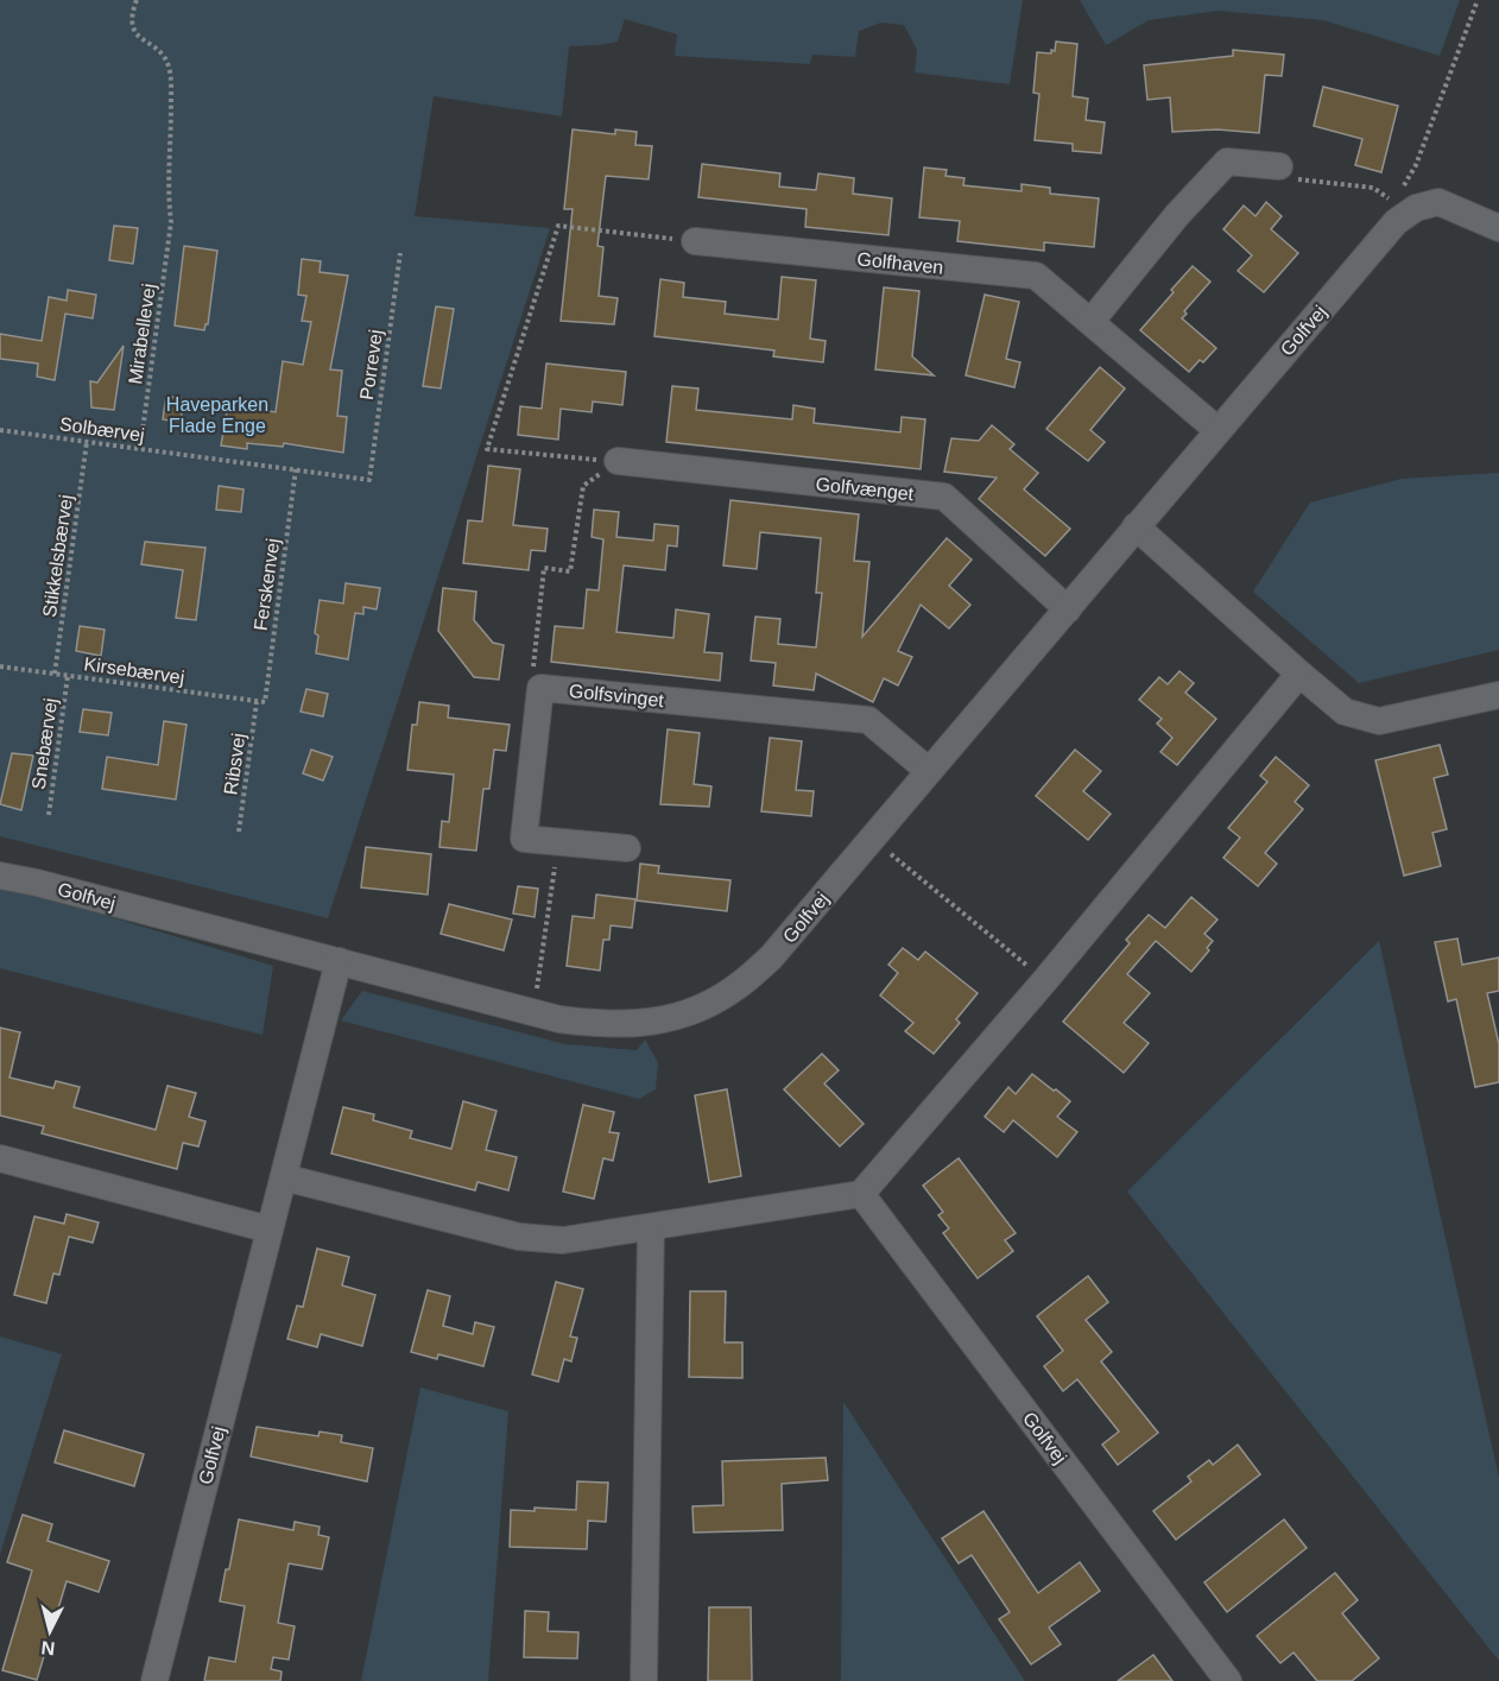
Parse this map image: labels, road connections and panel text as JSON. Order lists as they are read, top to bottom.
{
  "streets": {
    "street": [
      "Golfhaven",
      "Golfvej",
      "Golfvænget",
      "Golfsvinget"
    ],
    "path": [
      "Mirabellevej",
      "Porrevej",
      "Solbærvej",
      "Stikkelsbærvej",
      "Ferskenvej",
      "Kirsebærvej",
      "Snebærvej",
      "Ribsvej"
    ]
  },
  "crossings": [
    ["Golfhaven", "Golfvej"],
    ["Golfvej", "Golfvænget"],
    ["Golfvej", "Golfsvinget"],
    ["Mirabellevej", "Solbærvej"],
    ["Porrevej", "Solbærvej"],
    ["Solbærvej", "Stikkelsbærvej"],
    ["Solbærvej", "Ferskenvej"],
    ["Stikkelsbærvej", "Kirsebærvej"],
    ["Ferskenvej", "Kirsebærvej"],
    ["Kirsebærvej", "Snebærvej"],
    ["Kirsebærvej", "Ribsvej"]
  ],
  "parks": ["Haveparken Flade Enge"],
  "north": "bottom"
}
